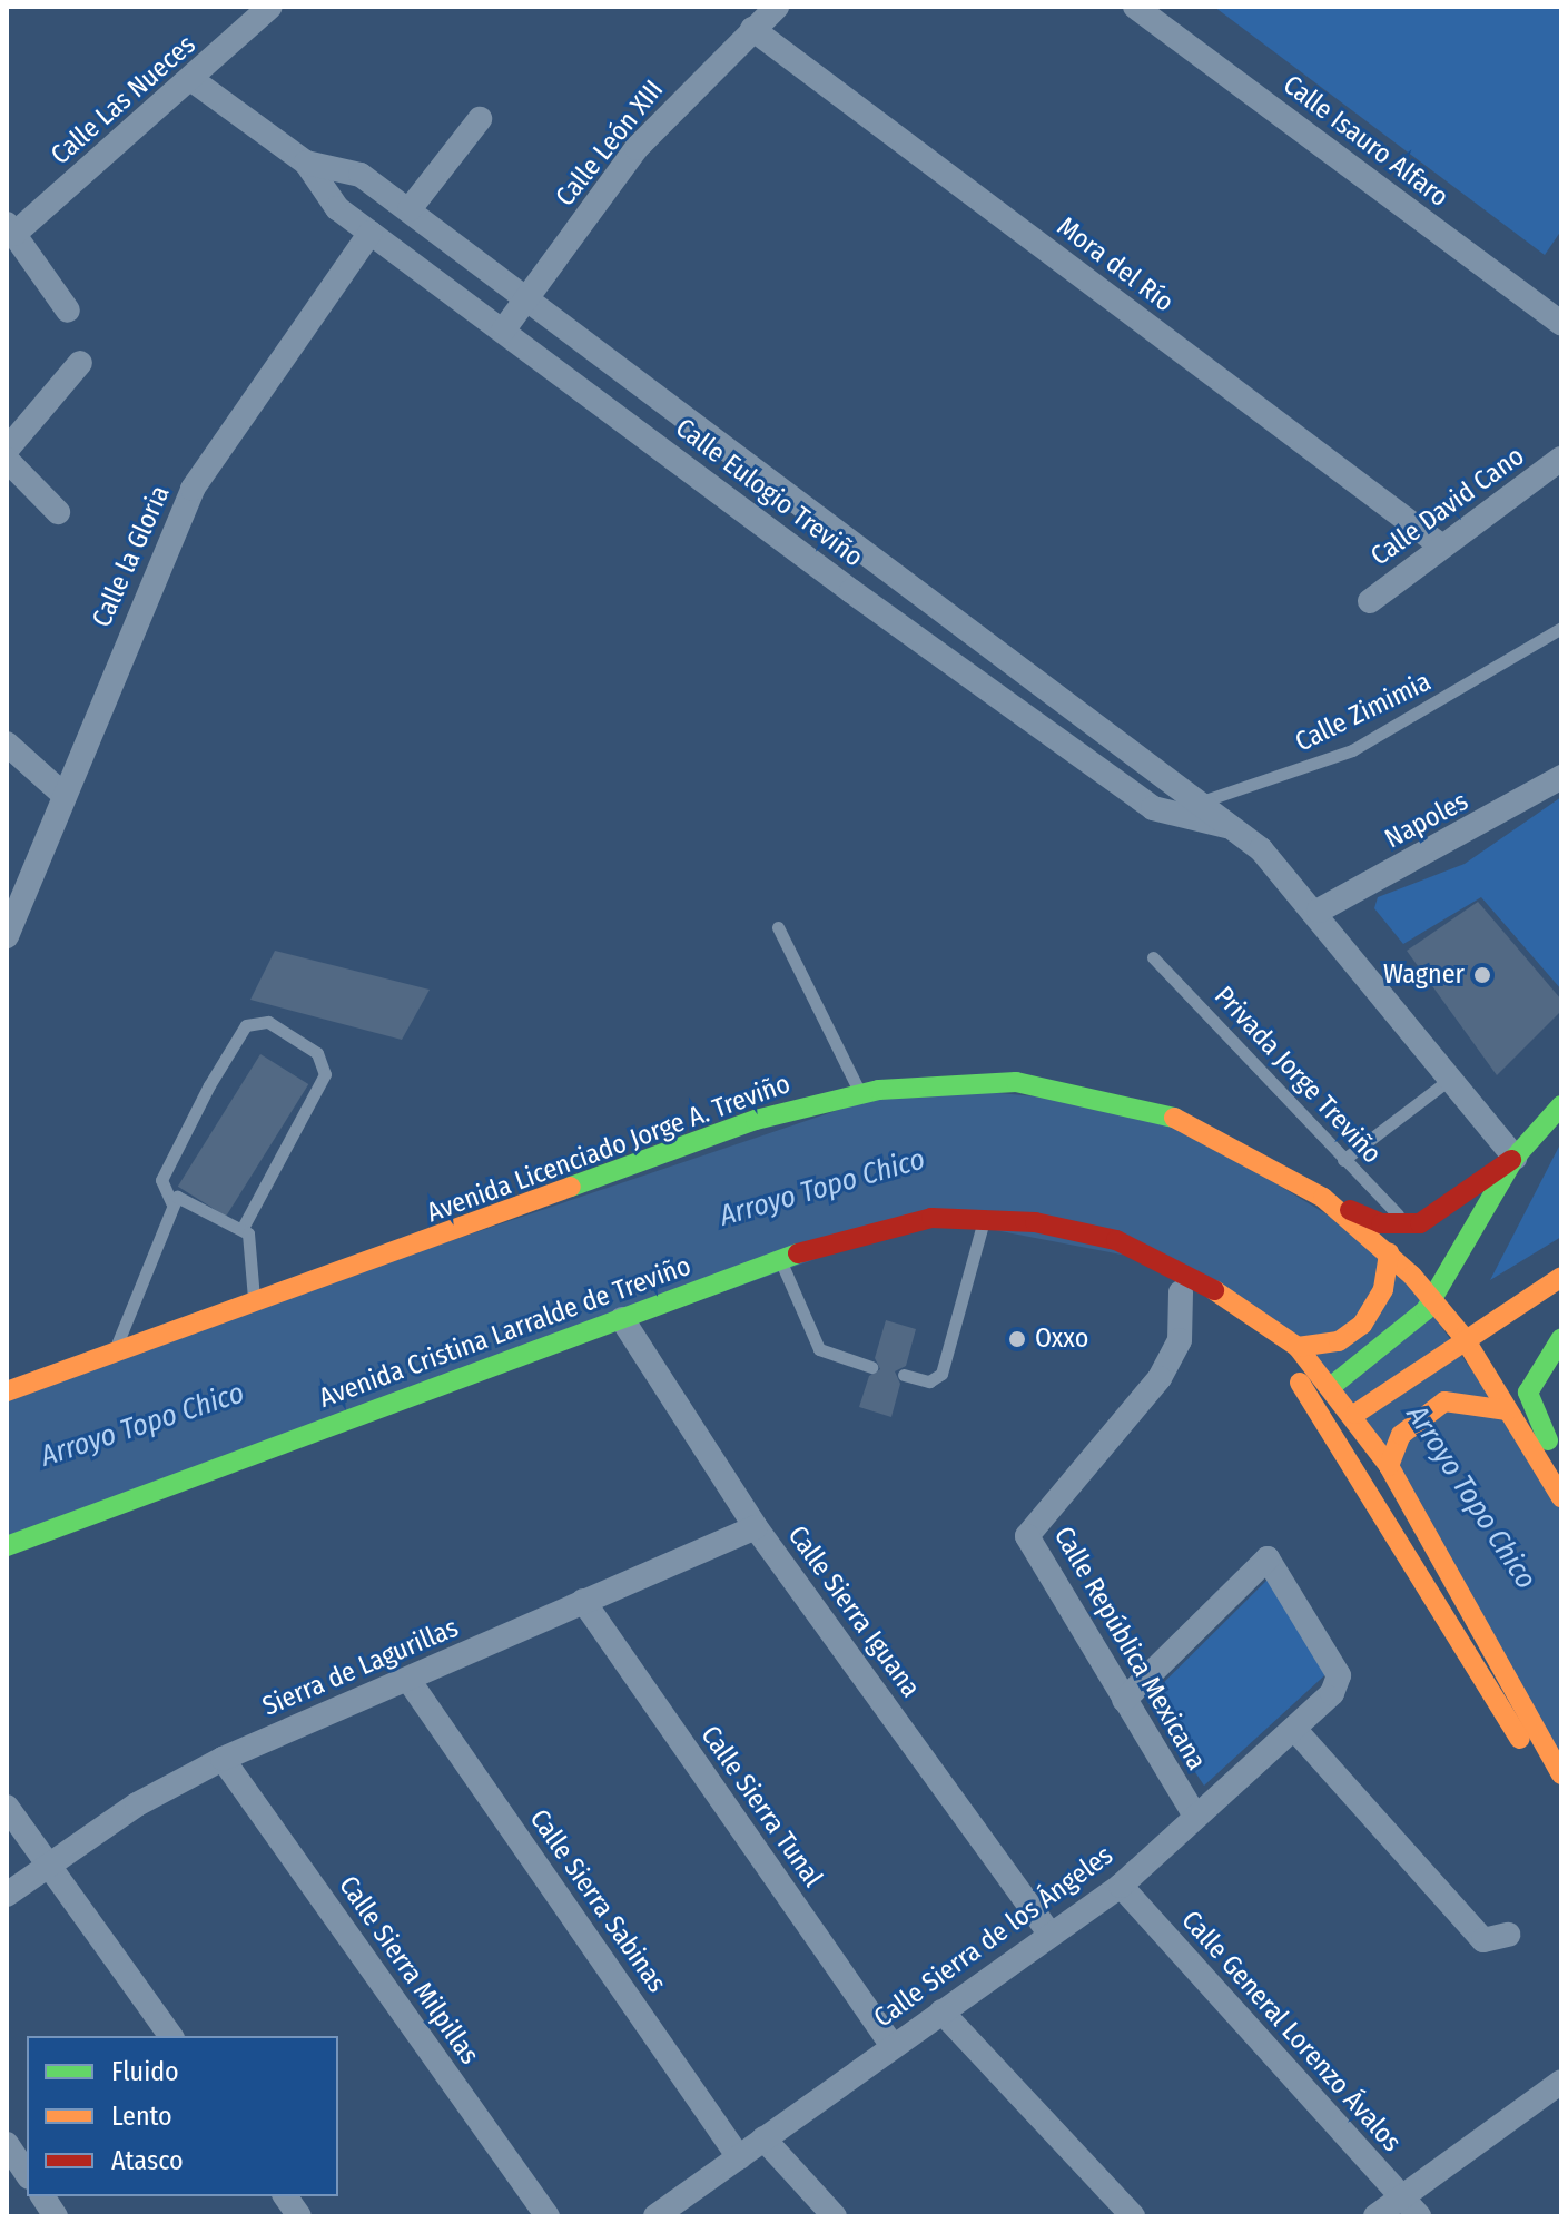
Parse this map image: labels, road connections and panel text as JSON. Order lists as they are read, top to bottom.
{
  "streets": {
    "main road": ["Avenida Licenciado Jorge A. Treviño", "Avenida Cristina Larralde de Treviño"],
    "street": [
      "Calle Las Nueces",
      "Calle Isauro Alfaro",
      "Calle León XIII",
      "Mora del Río",
      "Calle Eulogio Treviño",
      "Calle David Cano",
      "Calle la Gloria",
      "Napoles",
      "Calle Sierra Iguana",
      "Calle República Mexicana",
      "Sierra de Lagurillas",
      "Calle Sierra Tunal",
      "Calle Sierra Sabinas",
      "Calle Sierra de los Ángeles",
      "Calle Sierra Milpillas",
      "Calle General Lorenzo Ávalos"
    ],
    "lane": ["Calle Zimimia", "Privada Jorge Treviño"]
  },
  "crossings": [
    ["Calle Las Nueces", "Calle Eulogio Treviño"],
    ["Calle León XIII", "Mora del Río"],
    ["Calle León XIII", "Calle Eulogio Treviño"],
    ["Mora del Río", "Calle David Cano"],
    ["Calle Eulogio Treviño", "Calle la Gloria"],
    ["Calle Eulogio Treviño", "Calle Zimimia"],
    ["Calle Eulogio Treviño", "Napoles"],
    ["Avenida Cristina Larralde de Treviño", "Calle Sierra Iguana"],
    ["Calle Sierra Iguana", "Sierra de Lagurillas"],
    ["Calle Sierra Iguana", "Calle Sierra de los Ángeles"],
    ["Calle República Mexicana", "Calle Sierra de los Ángeles"],
    ["Sierra de Lagurillas", "Calle Sierra Tunal"],
    ["Sierra de Lagurillas", "Calle Sierra Sabinas"],
    ["Sierra de Lagurillas", "Calle Sierra Milpillas"],
    ["Calle Sierra Tunal", "Calle Sierra de los Ángeles"],
    ["Calle Sierra Sabinas", "Calle Sierra de los Ángeles"],
    ["Calle Sierra de los Ángeles", "Calle General Lorenzo Ávalos"]
  ],
  "water": ["Arroyo Topo Chico"],
  "places": ["Wagner", "Oxxo"],
  "legend": ["Fluido", "Lento", "Atasco"]
}
